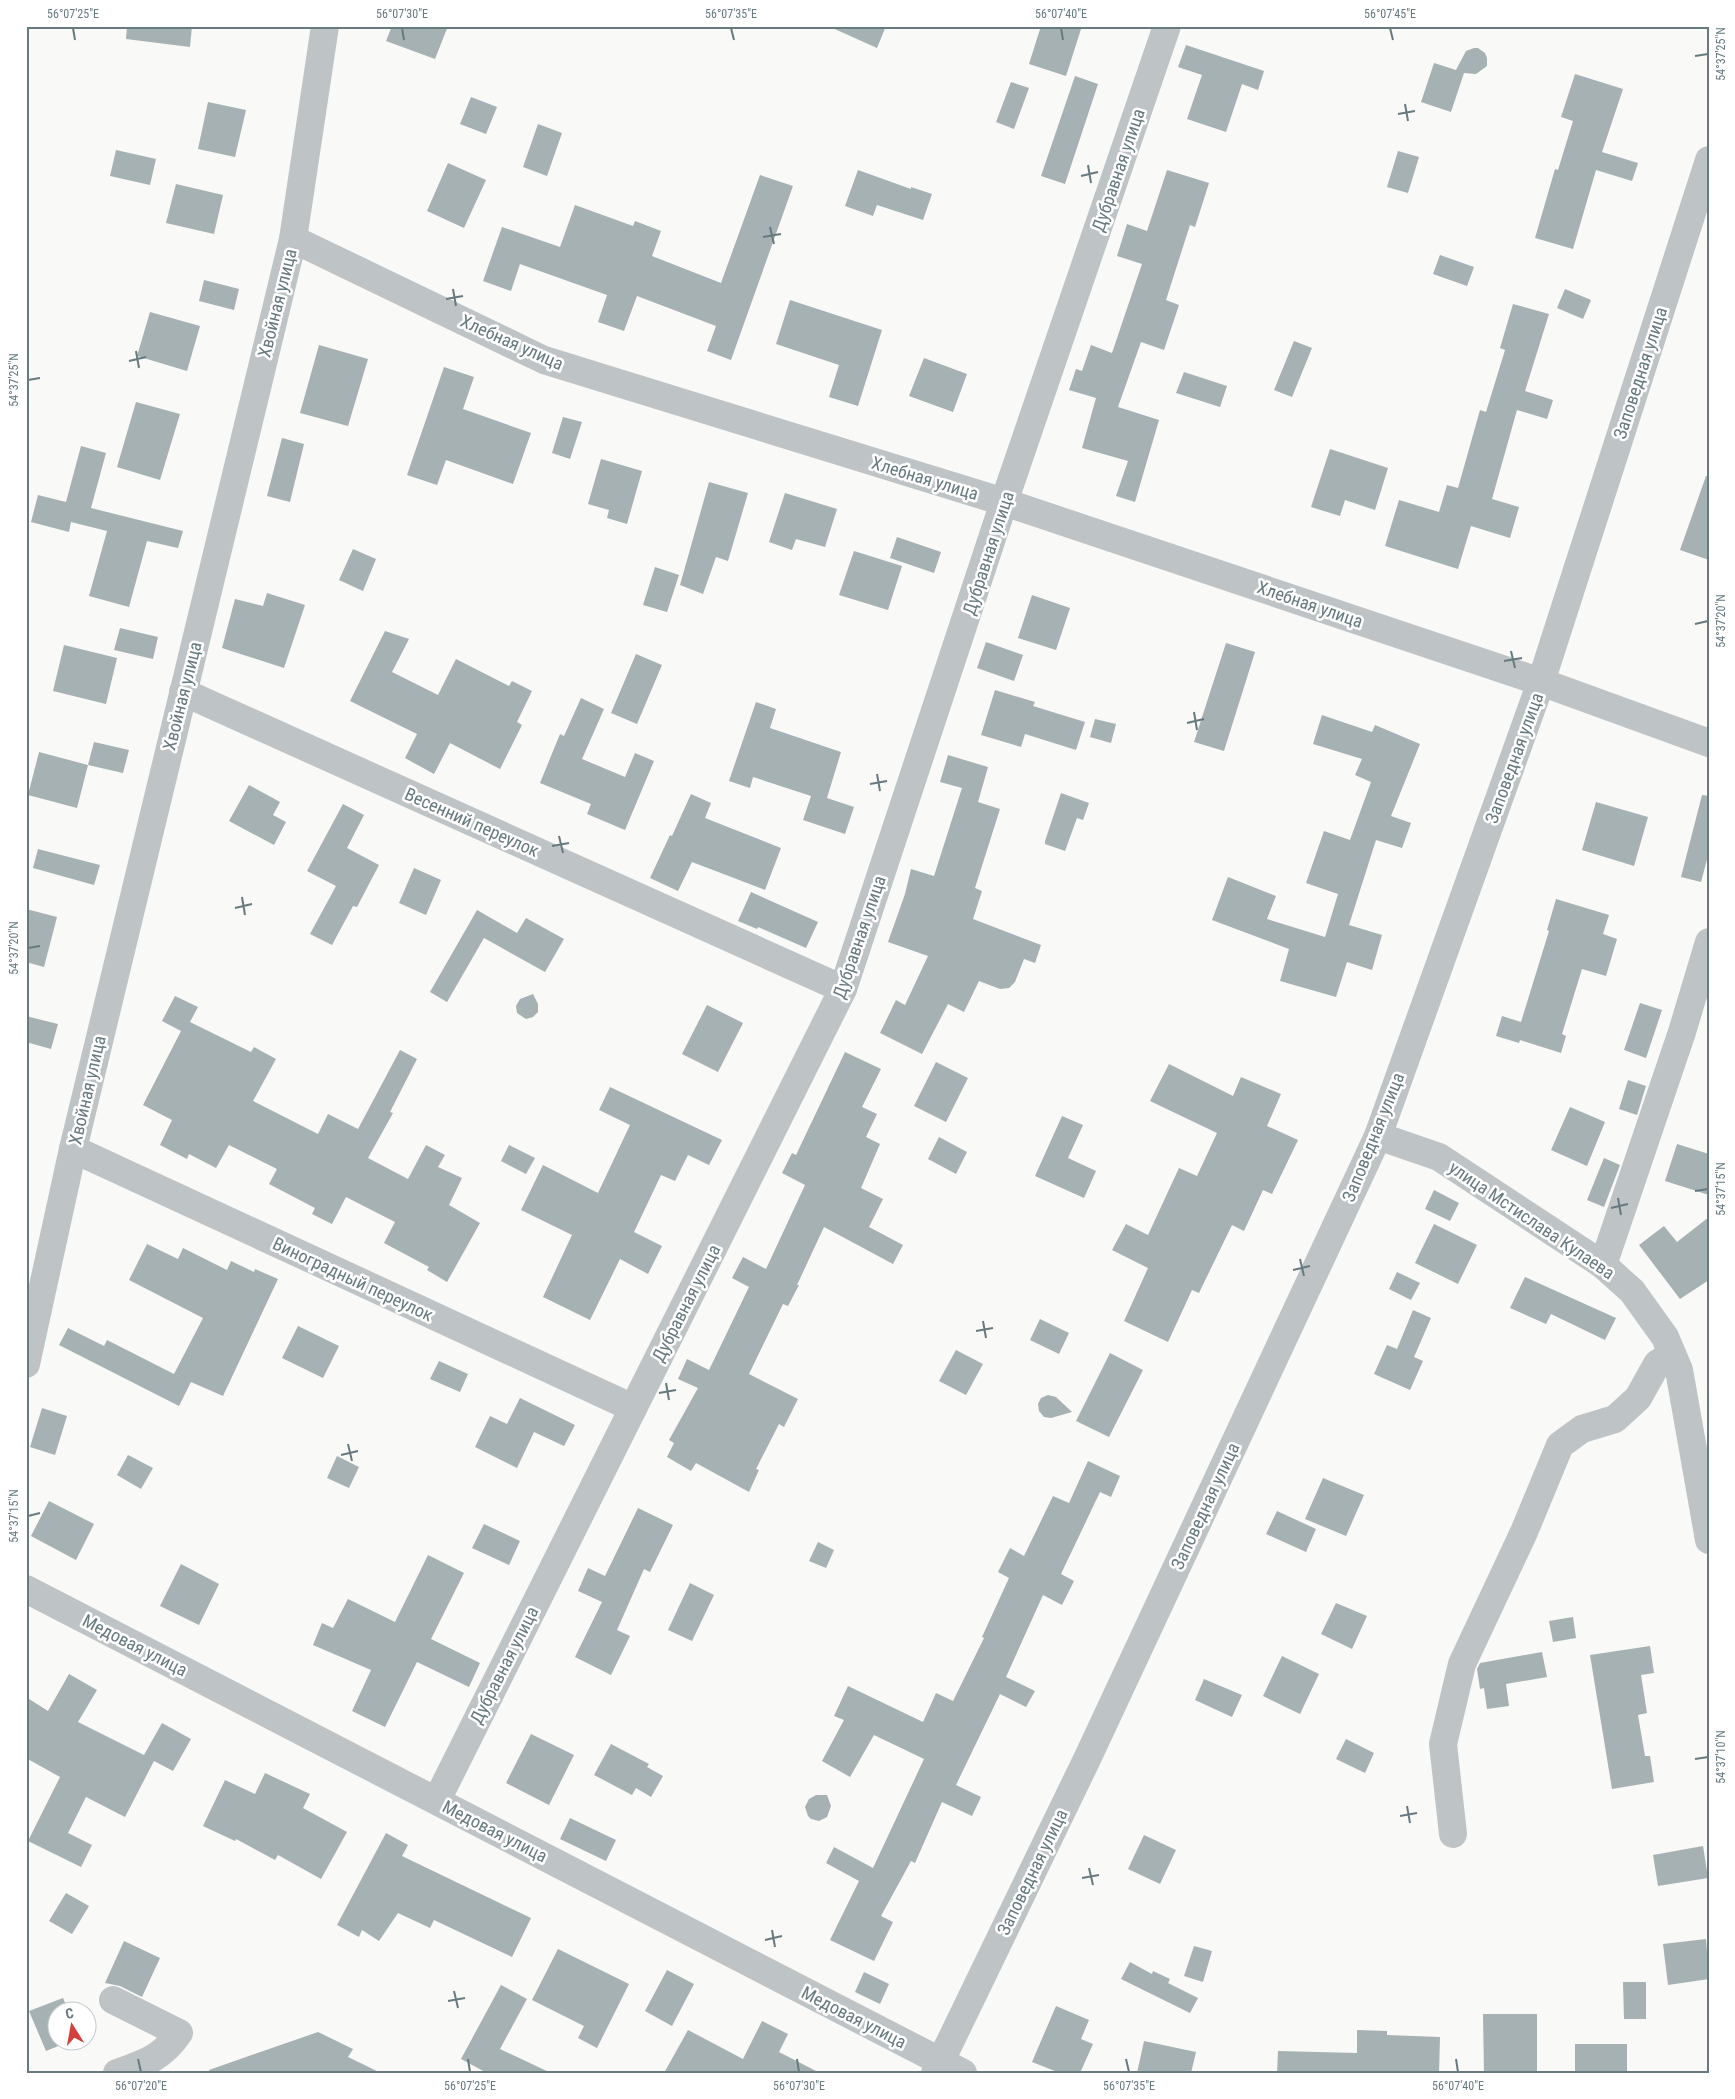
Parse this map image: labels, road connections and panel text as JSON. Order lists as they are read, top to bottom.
{
  "streets": {
    "street": [
      "Дубравная улица",
      "Хвойная улица",
      "Хлебная улица",
      "Заповедная улица",
      "Весенний переулок",
      "улица Мстислава Кулаева",
      "Виноградный переулок",
      "Медовая улица"
    ]
  },
  "crossings": [
    ["Дубравная улица", "Хлебная улица"],
    ["Дубравная улица", "Весенний переулок"],
    ["Дубравная улица", "Виноградный переулок"],
    ["Дубравная улица", "Медовая улица"],
    ["Хвойная улица", "Хлебная улица"],
    ["Хвойная улица", "Весенний переулок"],
    ["Хвойная улица", "Виноградный переулок"],
    ["Хлебная улица", "Заповедная улица"],
    ["Заповедная улица", "улица Мстислава Кулаева"],
    ["Заповедная улица", "Медовая улица"]
  ],
  "north": "top",
  "coordinates": [
    "56°07'25\"E",
    "56°07'30\"E",
    "56°07'35\"E",
    "56°07'40\"E",
    "56°07'45\"E",
    "54°37'25\"N",
    "54°37'20\"N",
    "54°37'15\"N",
    "54°37'10\"N",
    "56°07'20\"E"
  ]
}
